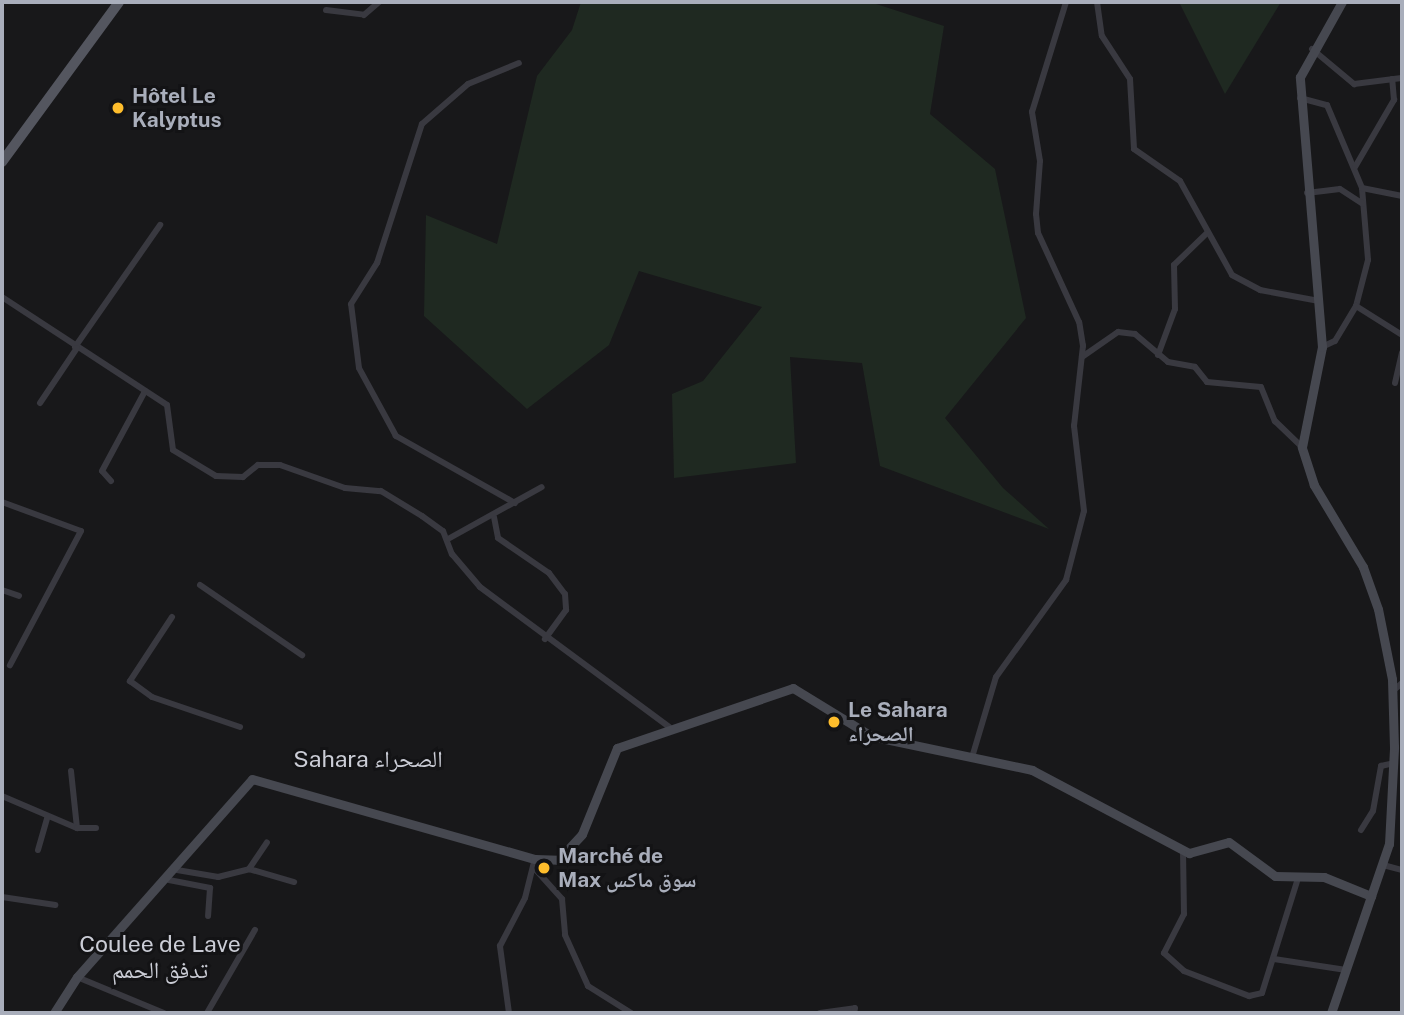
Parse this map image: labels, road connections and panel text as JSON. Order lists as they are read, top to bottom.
{
  "districts": ["Sahara الصحراء", "Coulee de Lave تدفق الحمم"],
  "places": ["Hôtel Le Kalyptus", "Le Sahara الصحراء", "Marché de Max سوق ماكس"]
}
